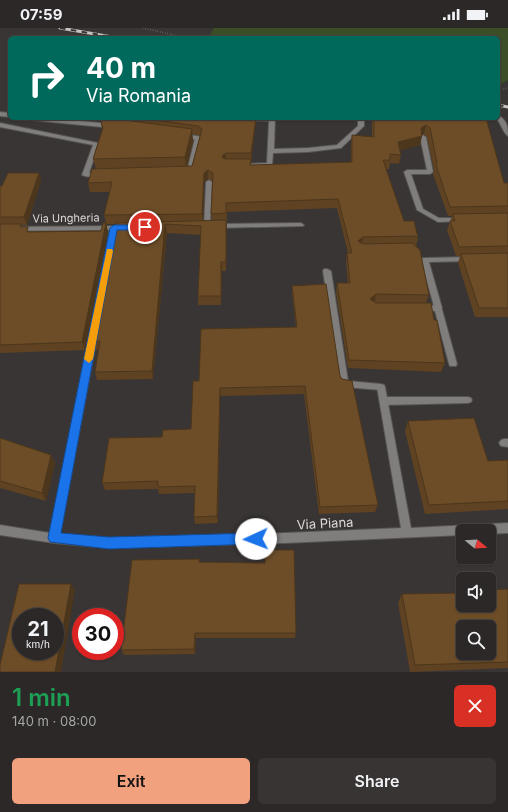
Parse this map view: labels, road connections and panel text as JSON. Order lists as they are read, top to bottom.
{
  "streets": {
    "street": ["Via Ungheria", "Via Piana"]
  },
  "north": "right",
  "page": {
    "status": "07:59",
    "turn": ["40 m", "Via Romania"],
    "speed": "21 km/h",
    "limit": "30",
    "heading": ["1 min", "140 m · 08:00"],
    "buttons": ["Exit", "Share"]
  }
}
